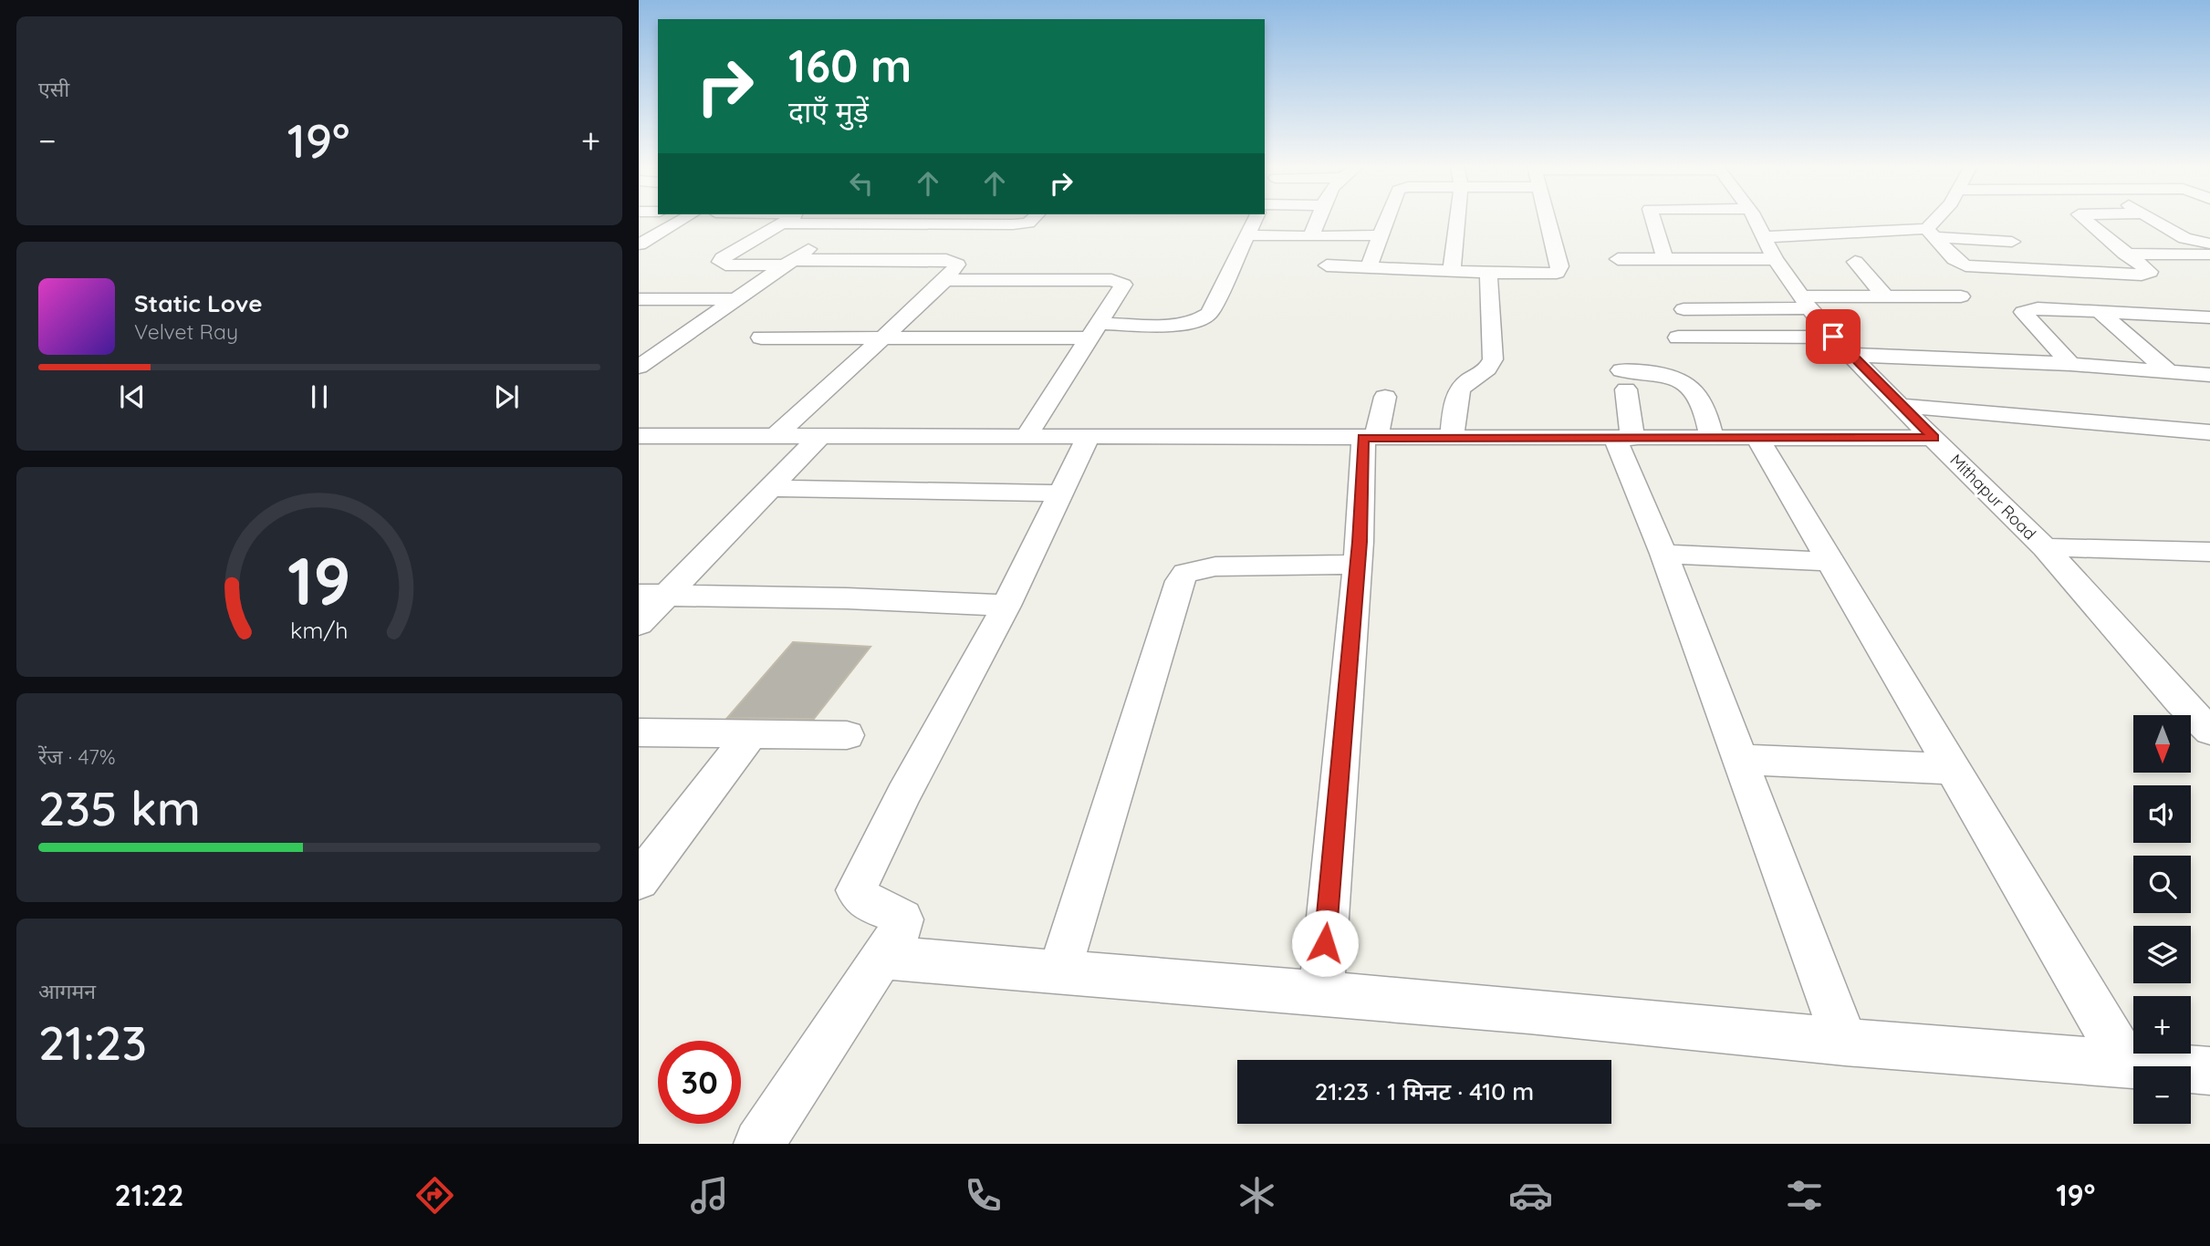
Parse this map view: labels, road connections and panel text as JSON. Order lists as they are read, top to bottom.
{
  "streets": {
    "street": ["Mithapur Road"]
  },
  "north": "bottom",
  "page": {
    "tile": [
      "एसी",
      ["रेंज · 47%", "235 km"],
      ["आगमन", "21:23"]
    ],
    "turn": ["160 m", "दाएँ मुड़ें"],
    "heat": ["−", "19°", "+"],
    "song": ["Static Love", "Velvet Ray"],
    "map_buttons": ["+", "−"],
    "limit": "30",
    "trip": "21:23 · 1 मिनट · 410 m",
    "tabs": ["21:22", "19°"],
    "gauge": ["19", "km/h"]
  }
}
